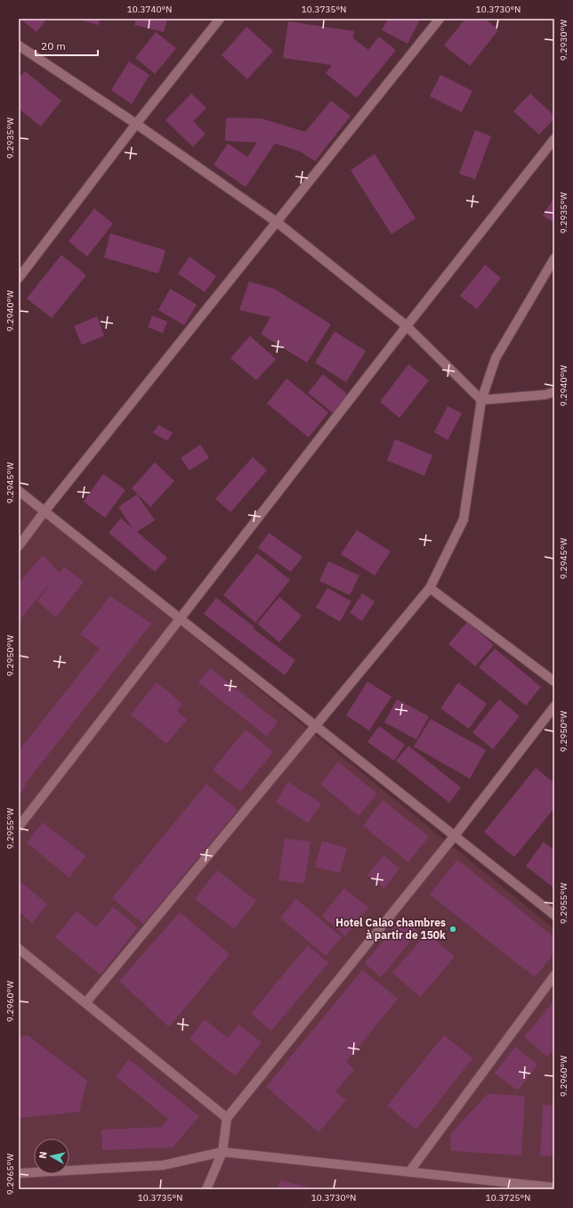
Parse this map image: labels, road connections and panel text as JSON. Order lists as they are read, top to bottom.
{
  "places": ["Hotel Calao chambres à partir de 150k"],
  "scale_bar": "20 m",
  "north": "left",
  "coordinates": [
    "10.3740°N",
    "10.3735°N",
    "10.3730°N",
    "9.2930°W",
    "9.2935°W",
    "9.2940°W",
    "9.2945°W",
    "9.2950°W",
    "9.2955°W",
    "9.2960°W",
    "9.2965°W",
    "10.3725°N"
  ]
}
